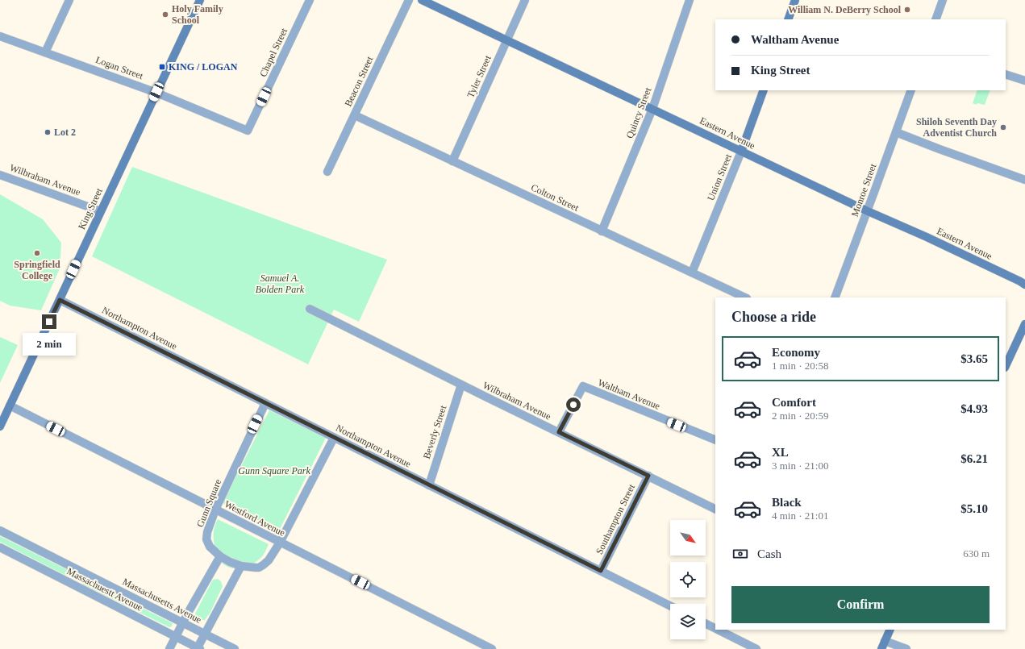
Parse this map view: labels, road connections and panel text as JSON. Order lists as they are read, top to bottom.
{
  "streets": {
    "street": [
      "Chapel Street",
      "Logan Street",
      "Tyler Street",
      "Beacon Street",
      "Quincy Street",
      "Eastern Avenue",
      "Union Street",
      "Wilbraham Avenue",
      "Monroe Street",
      "Colton Street",
      "King Street",
      "Northampton Avenue",
      "Waltham Avenue",
      "Beverly Street",
      "Gunn Square",
      "Westford Avenue",
      "Southampton Street",
      "Massachuestt Avenue",
      "Massachusetts Avenue"
    ]
  },
  "crossings": [
    ["Chapel Street", "Logan Street"],
    ["Logan Street", "King Street"],
    ["Tyler Street", "Eastern Avenue"],
    ["Tyler Street", "Colton Street"],
    ["Beacon Street", "Colton Street"],
    ["Quincy Street", "Eastern Avenue"],
    ["Quincy Street", "Colton Street"],
    ["Eastern Avenue", "Union Street"],
    ["Eastern Avenue", "Monroe Street"],
    ["Union Street", "Colton Street"],
    ["Wilbraham Avenue", "King Street"],
    ["Wilbraham Avenue", "Waltham Avenue"],
    ["Wilbraham Avenue", "Beverly Street"],
    ["Wilbraham Avenue", "Southampton Street"],
    ["King Street", "Northampton Avenue"],
    ["King Street", "Westford Avenue"],
    ["Northampton Avenue", "Beverly Street"],
    ["Northampton Avenue", "Gunn Square"],
    ["Northampton Avenue", "Southampton Street"],
    ["Gunn Square", "Westford Avenue"]
  ],
  "parks": ["Samuel A. Bolden Park", "Gunn Square Park"],
  "places": {
    "other": [
      "William N. DeBerry School",
      "Holy Family School",
      "Shiloh Seventh Day Adventist Church",
      "Lot 2",
      "Springfield College"
    ],
    "transit": ["KING / LOGAN"]
  },
  "north": "bottom right",
  "page": {
    "banner": ["Waltham Avenue", "King Street"],
    "heading": "Choose a ride",
    "bubble": "2 min",
    "list": [
      {
        "name": "Economy",
        "note": "1 min · 20:58",
        "value": "$3.65"
      },
      {
        "name": "Comfort",
        "note": "2 min · 20:59",
        "value": "$4.93"
      },
      {
        "name": "XL",
        "note": "3 min · 21:00",
        "value": "$6.21"
      },
      {
        "name": "Black",
        "note": "4 min · 21:01",
        "value": "$5.10"
      }
    ],
    "pay": ["Cash", "630 m"],
    "buttons": "Confirm"
  }
}
